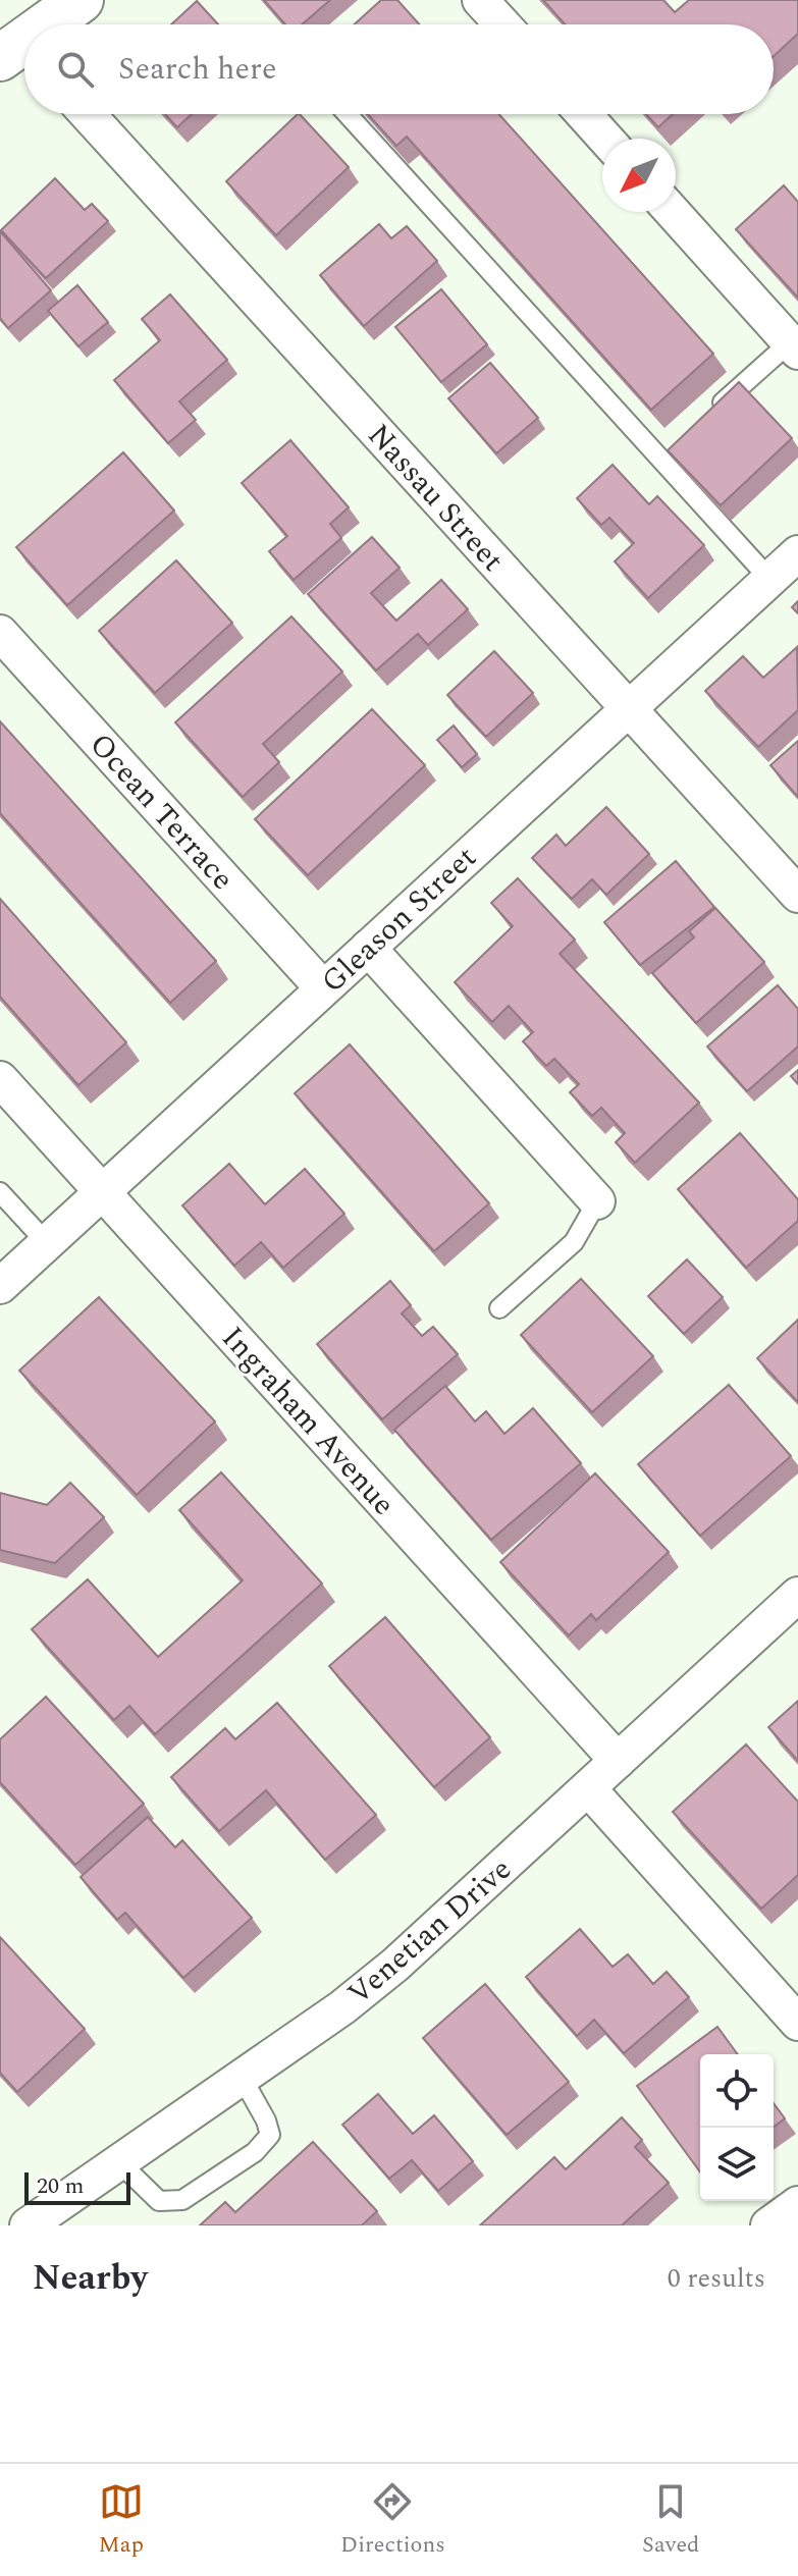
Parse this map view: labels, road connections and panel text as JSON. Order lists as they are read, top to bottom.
{
  "streets": {
    "street": [
      "Nassau Street",
      "Ocean Terrace",
      "Gleason Street",
      "Ingraham Avenue",
      "Venetian Drive"
    ]
  },
  "crossings": [
    ["Nassau Street", "Gleason Street"],
    ["Ocean Terrace", "Gleason Street"],
    ["Gleason Street", "Ingraham Avenue"],
    ["Ingraham Avenue", "Venetian Drive"]
  ],
  "scale_bar": "20 m",
  "north": "bottom left",
  "page": {
    "search": "Search here",
    "scale": "20 m",
    "heading": ["Nearby", "0 results"],
    "nav": ["Map", "Directions", "Saved"]
  }
}
